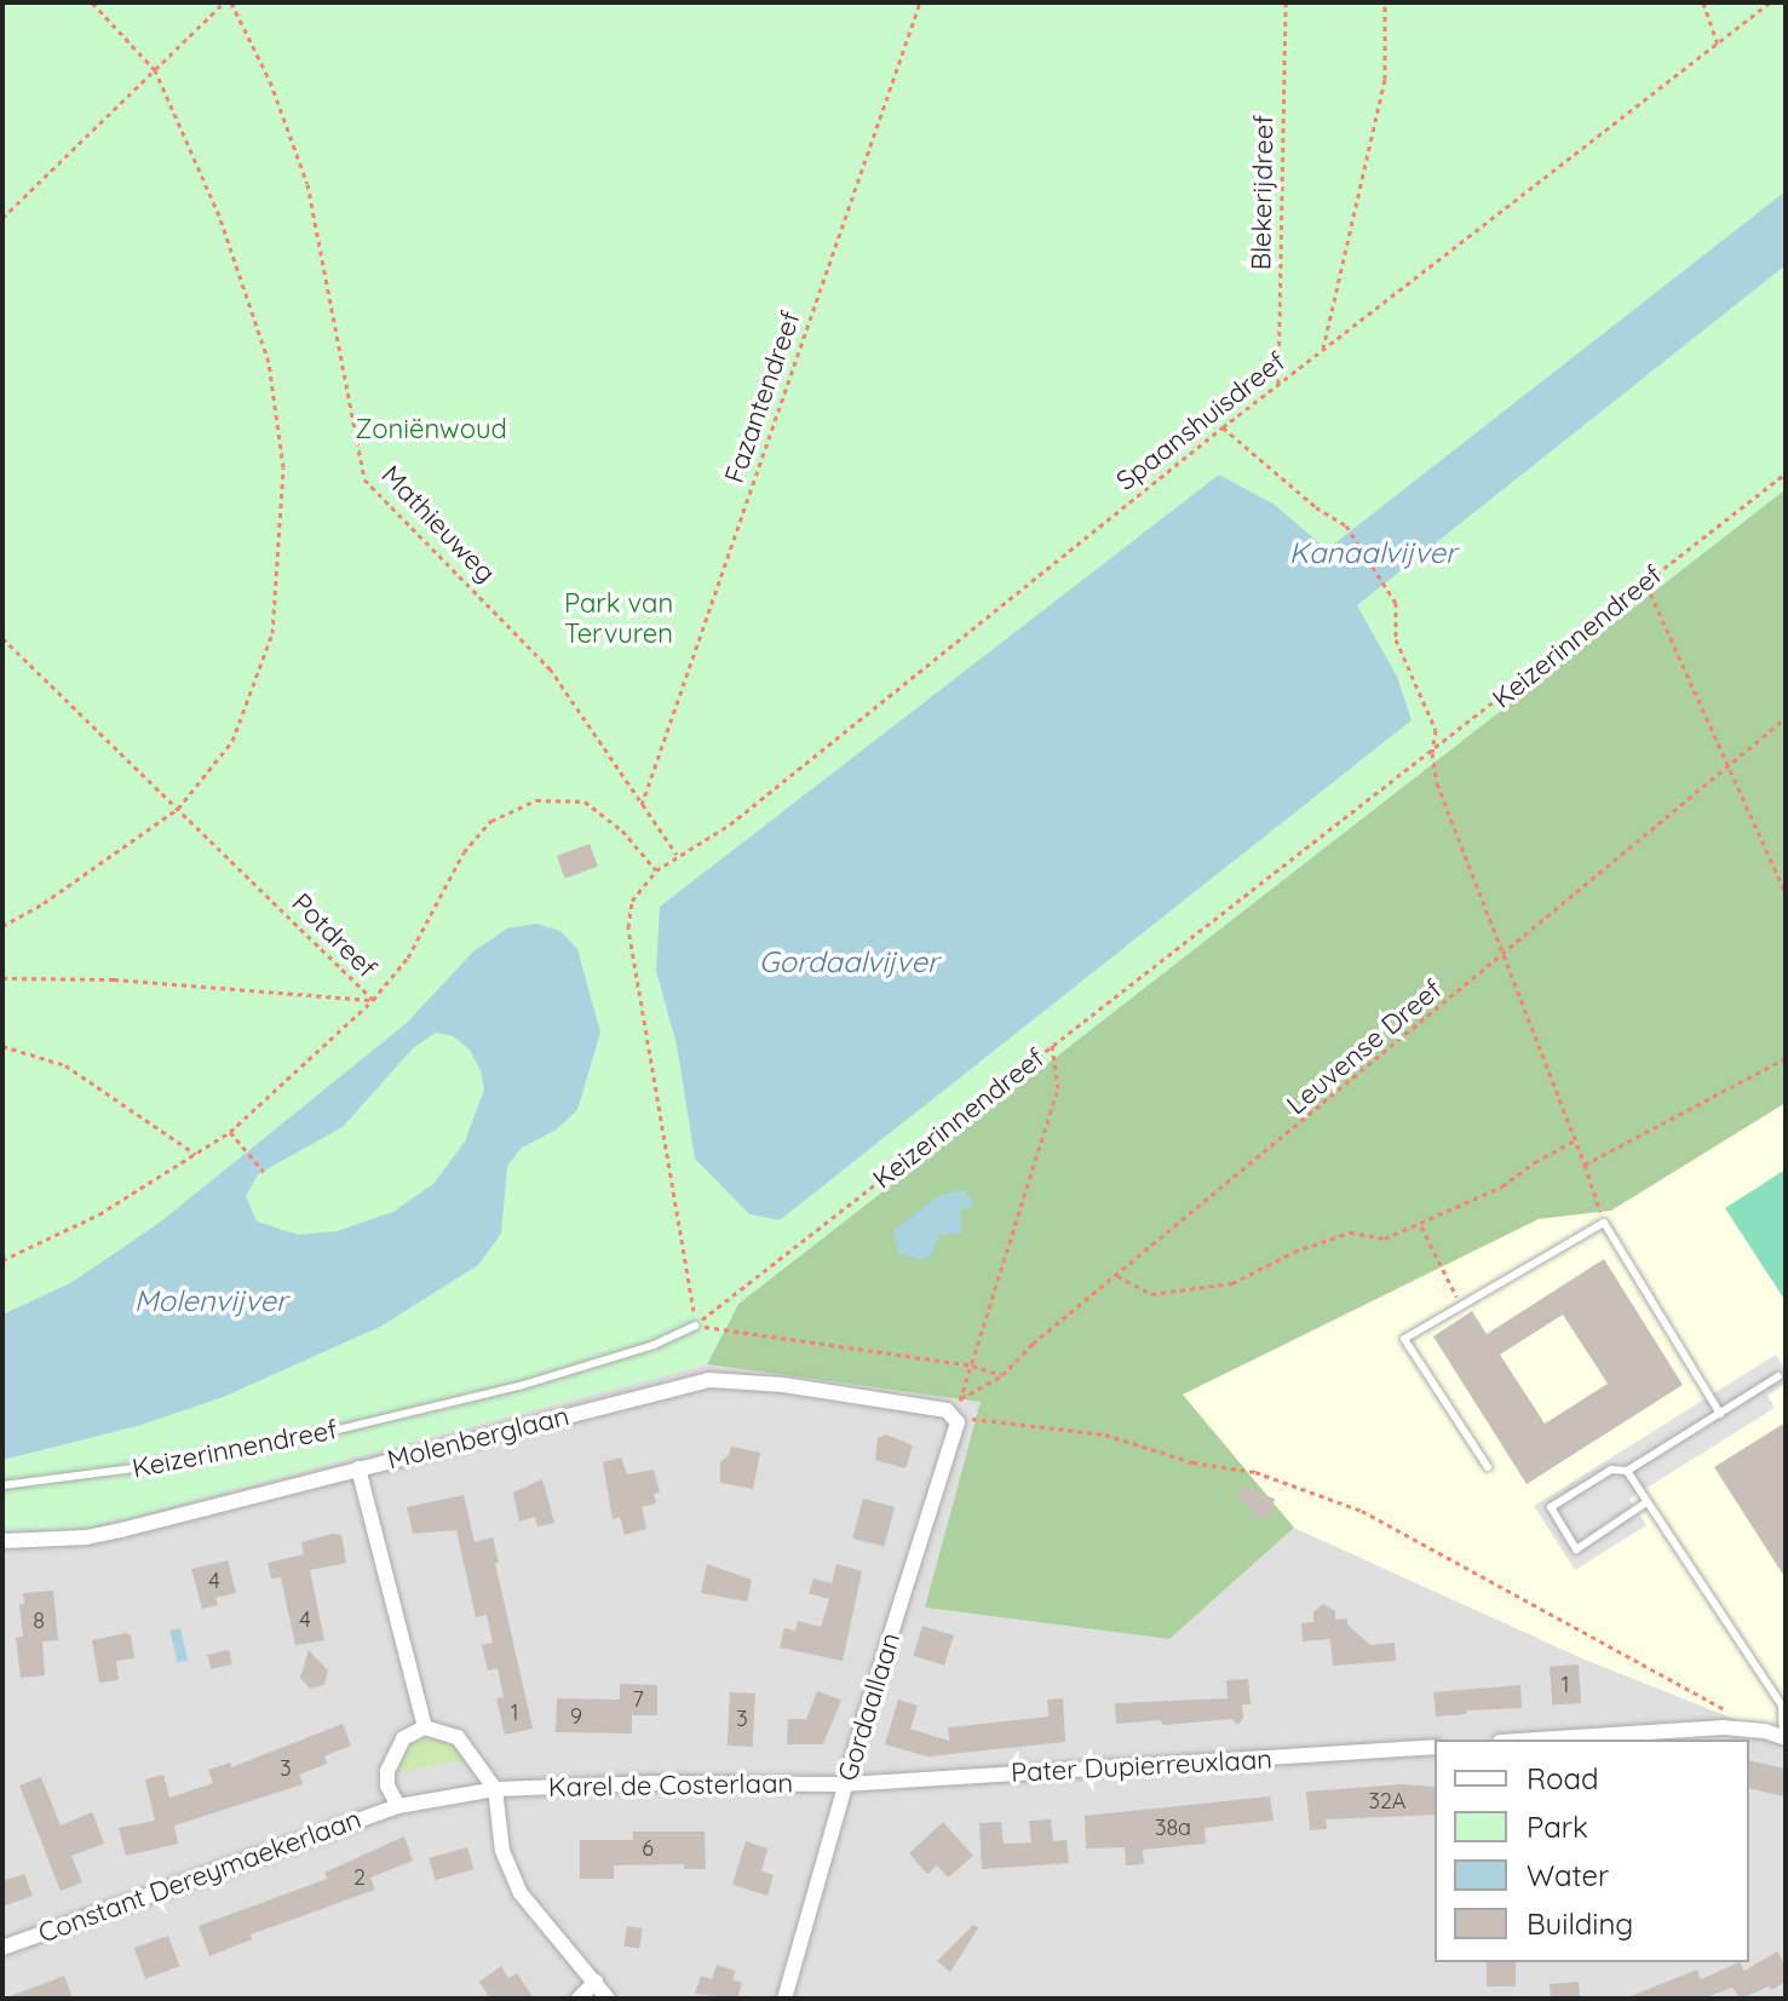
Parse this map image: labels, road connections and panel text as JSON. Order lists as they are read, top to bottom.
{
  "streets": {
    "street": [
      "Molenberglaan",
      "Gordaallaan",
      "Pater Dupierreuxlaan",
      "Karel de Costerlaan",
      "Constant Dereymaekerlaan"
    ],
    "lane": ["Keizerinnendreef"],
    "path": [
      "Blekerijdreef",
      "Fazantendreef",
      "Spaanshuisdreef",
      "Mathieuweg",
      "Potdreef",
      "Leuvense Dreef"
    ]
  },
  "crossings": [
    ["Blekerijdreef", "Spaanshuisdreef"],
    ["Fazantendreef", "Mathieuweg"],
    ["Spaanshuisdreef", "Mathieuweg"],
    ["Spaanshuisdreef", "Keizerinnendreef"],
    ["Molenberglaan", "Gordaallaan"],
    ["Gordaallaan", "Pater Dupierreuxlaan"],
    ["Gordaallaan", "Karel de Costerlaan"],
    ["Pater Dupierreuxlaan", "Karel de Costerlaan"],
    ["Karel de Costerlaan", "Constant Dereymaekerlaan"]
  ],
  "water": ["Kanaalvijver", "Gordaalvijver", "Molenvijver"],
  "parks": ["Zoniënwoud", "Park van Tervuren"],
  "house_numbers": [
    "4",
    "4",
    "8",
    "1",
    "7",
    "1",
    "9",
    "3",
    "3",
    "32A",
    "38a",
    "6",
    "2"
  ],
  "legend": [
    "Road",
    "Park",
    "Water",
    "Building"
  ]
}
